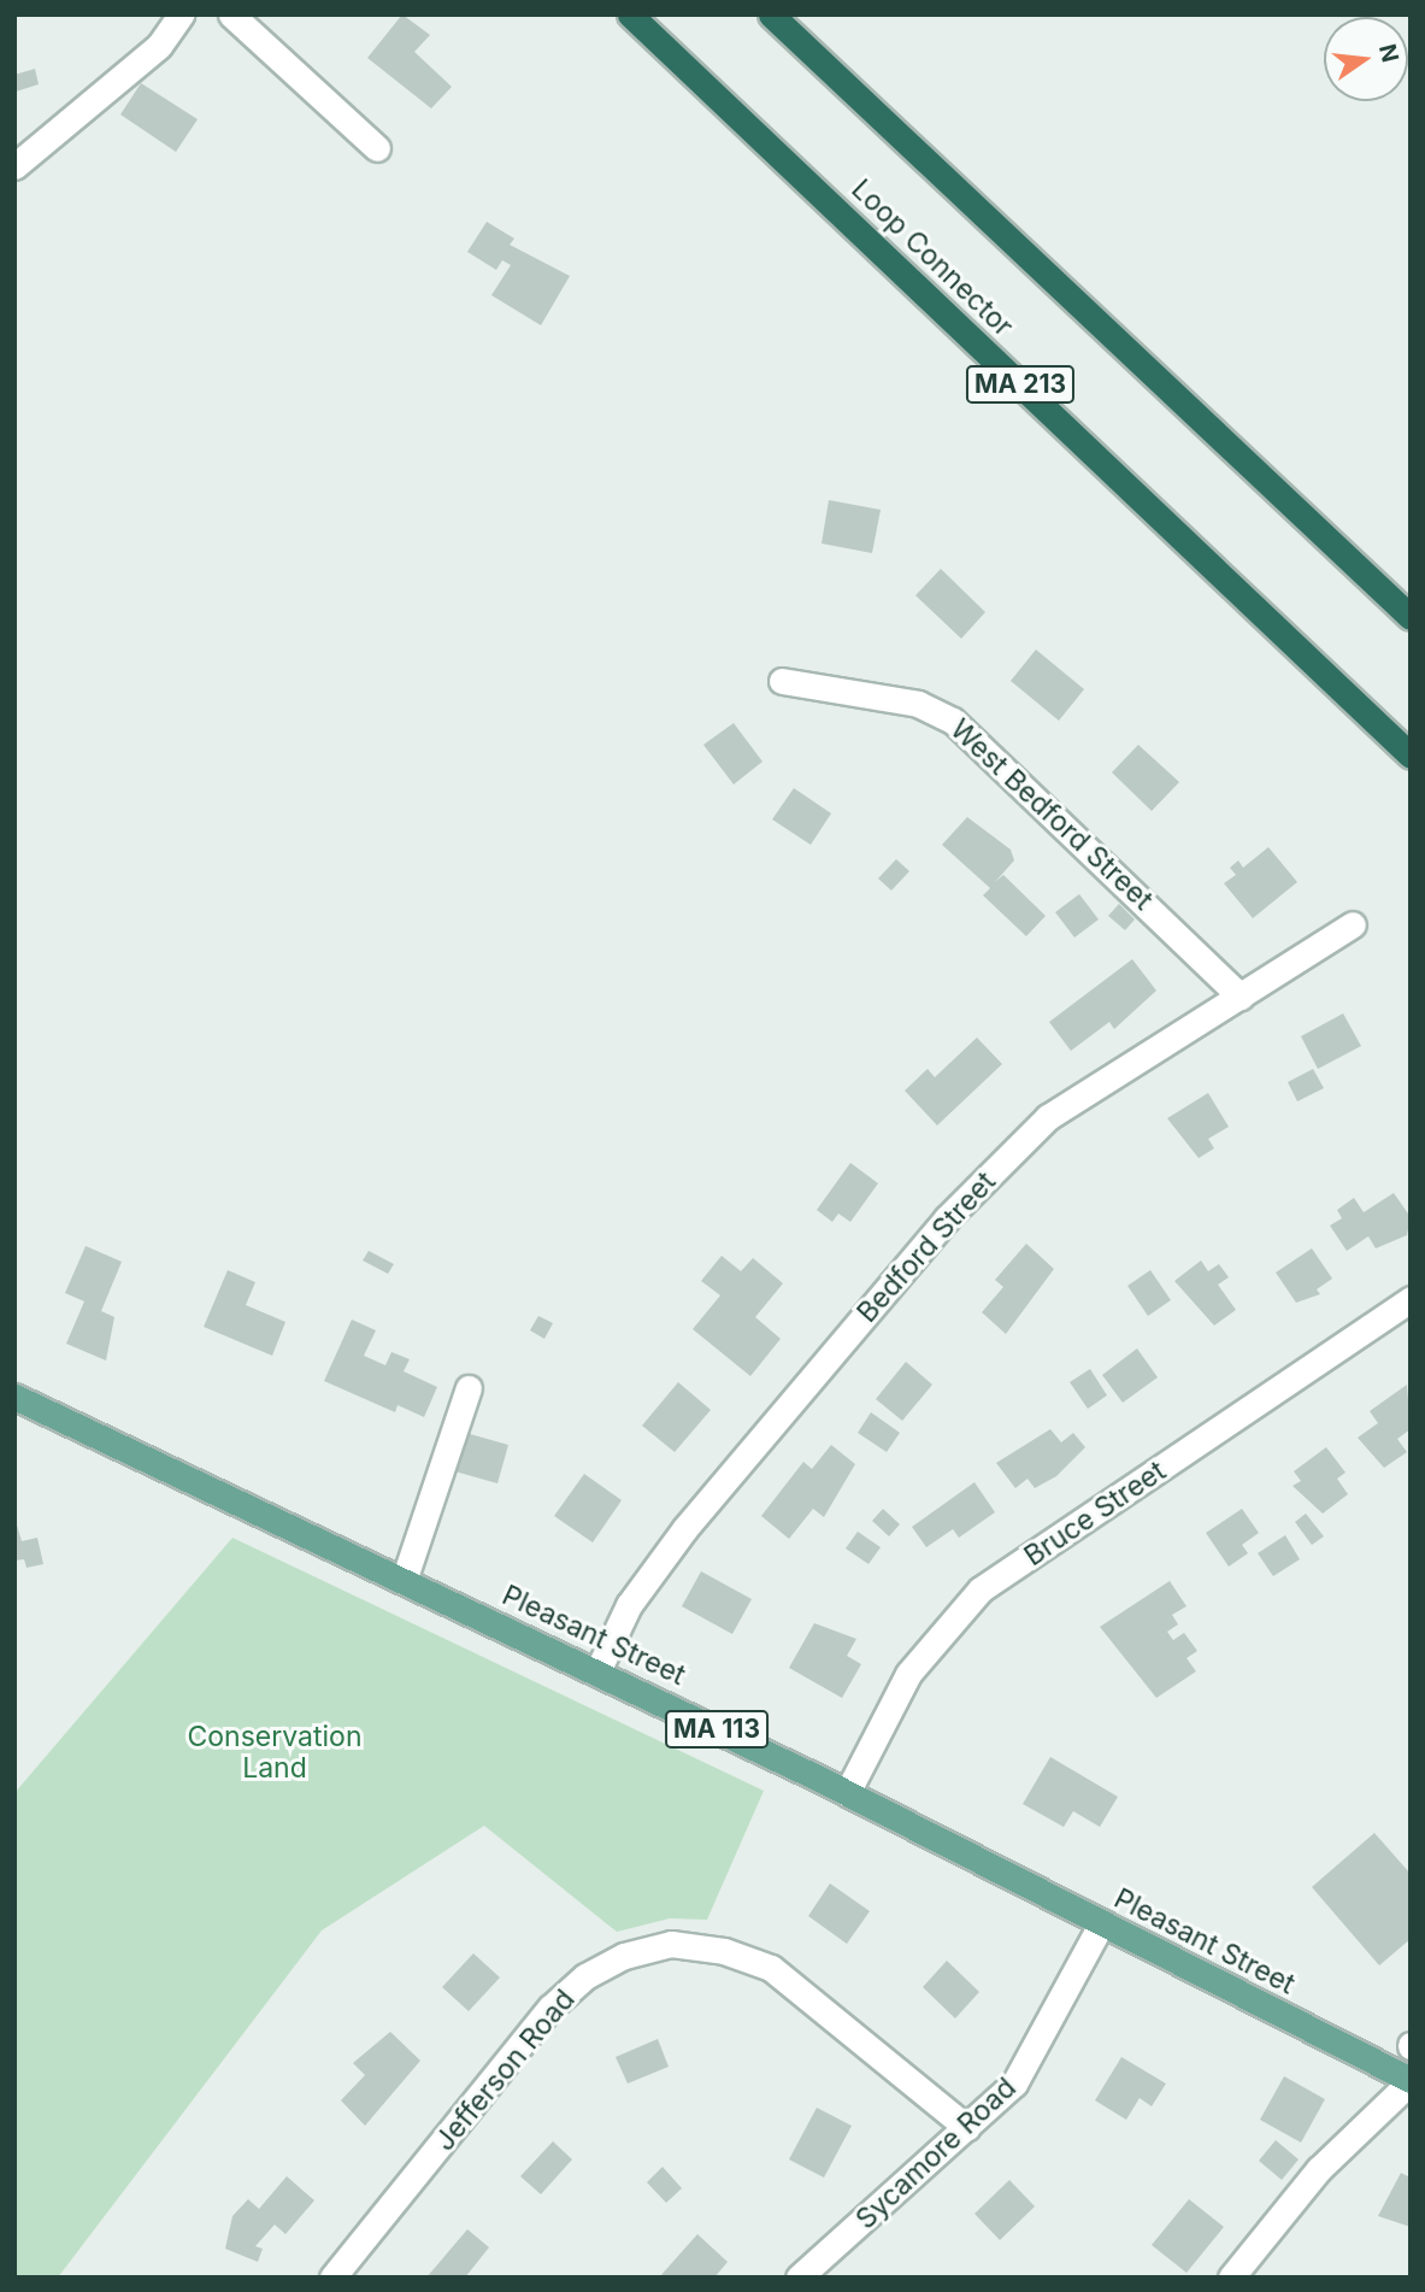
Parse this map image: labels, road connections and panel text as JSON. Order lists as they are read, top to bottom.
{
  "streets": {
    "highway": ["Loop Connector", "MA 213"],
    "main road": ["Pleasant Street", "MA 113"],
    "street": [
      "West Bedford Street",
      "Bedford Street",
      "Bruce Street",
      "Jefferson Road",
      "Sycamore Road"
    ]
  },
  "crossings": [
    ["West Bedford Street", "Bedford Street"],
    ["Bedford Street", "Pleasant Street"],
    ["Bruce Street", "Pleasant Street"],
    ["Pleasant Street", "Sycamore Road"],
    ["Jefferson Road", "Sycamore Road"]
  ],
  "parks": ["Conservation Land"],
  "north": "right"
}
